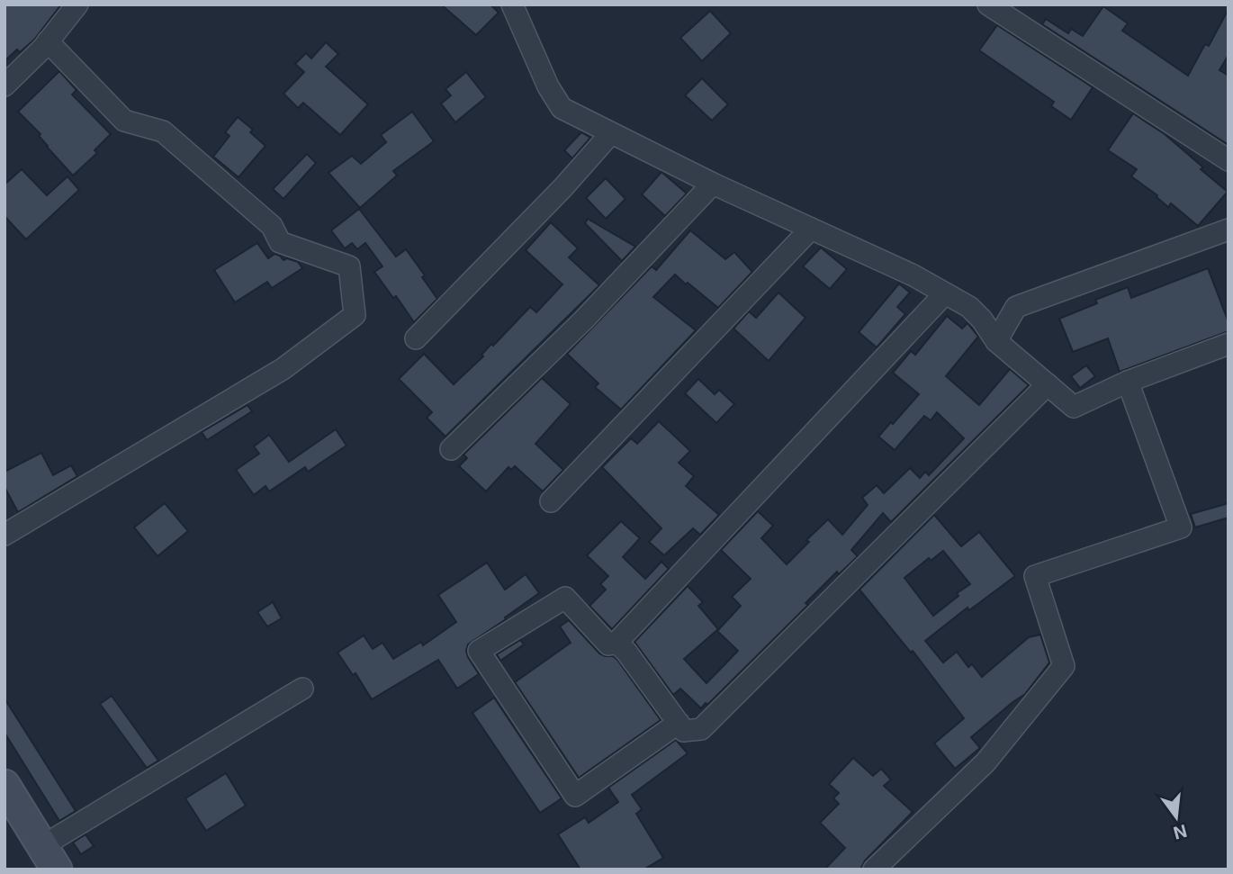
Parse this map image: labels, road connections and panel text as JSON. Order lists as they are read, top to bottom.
{
  "north": "bottom"
}
